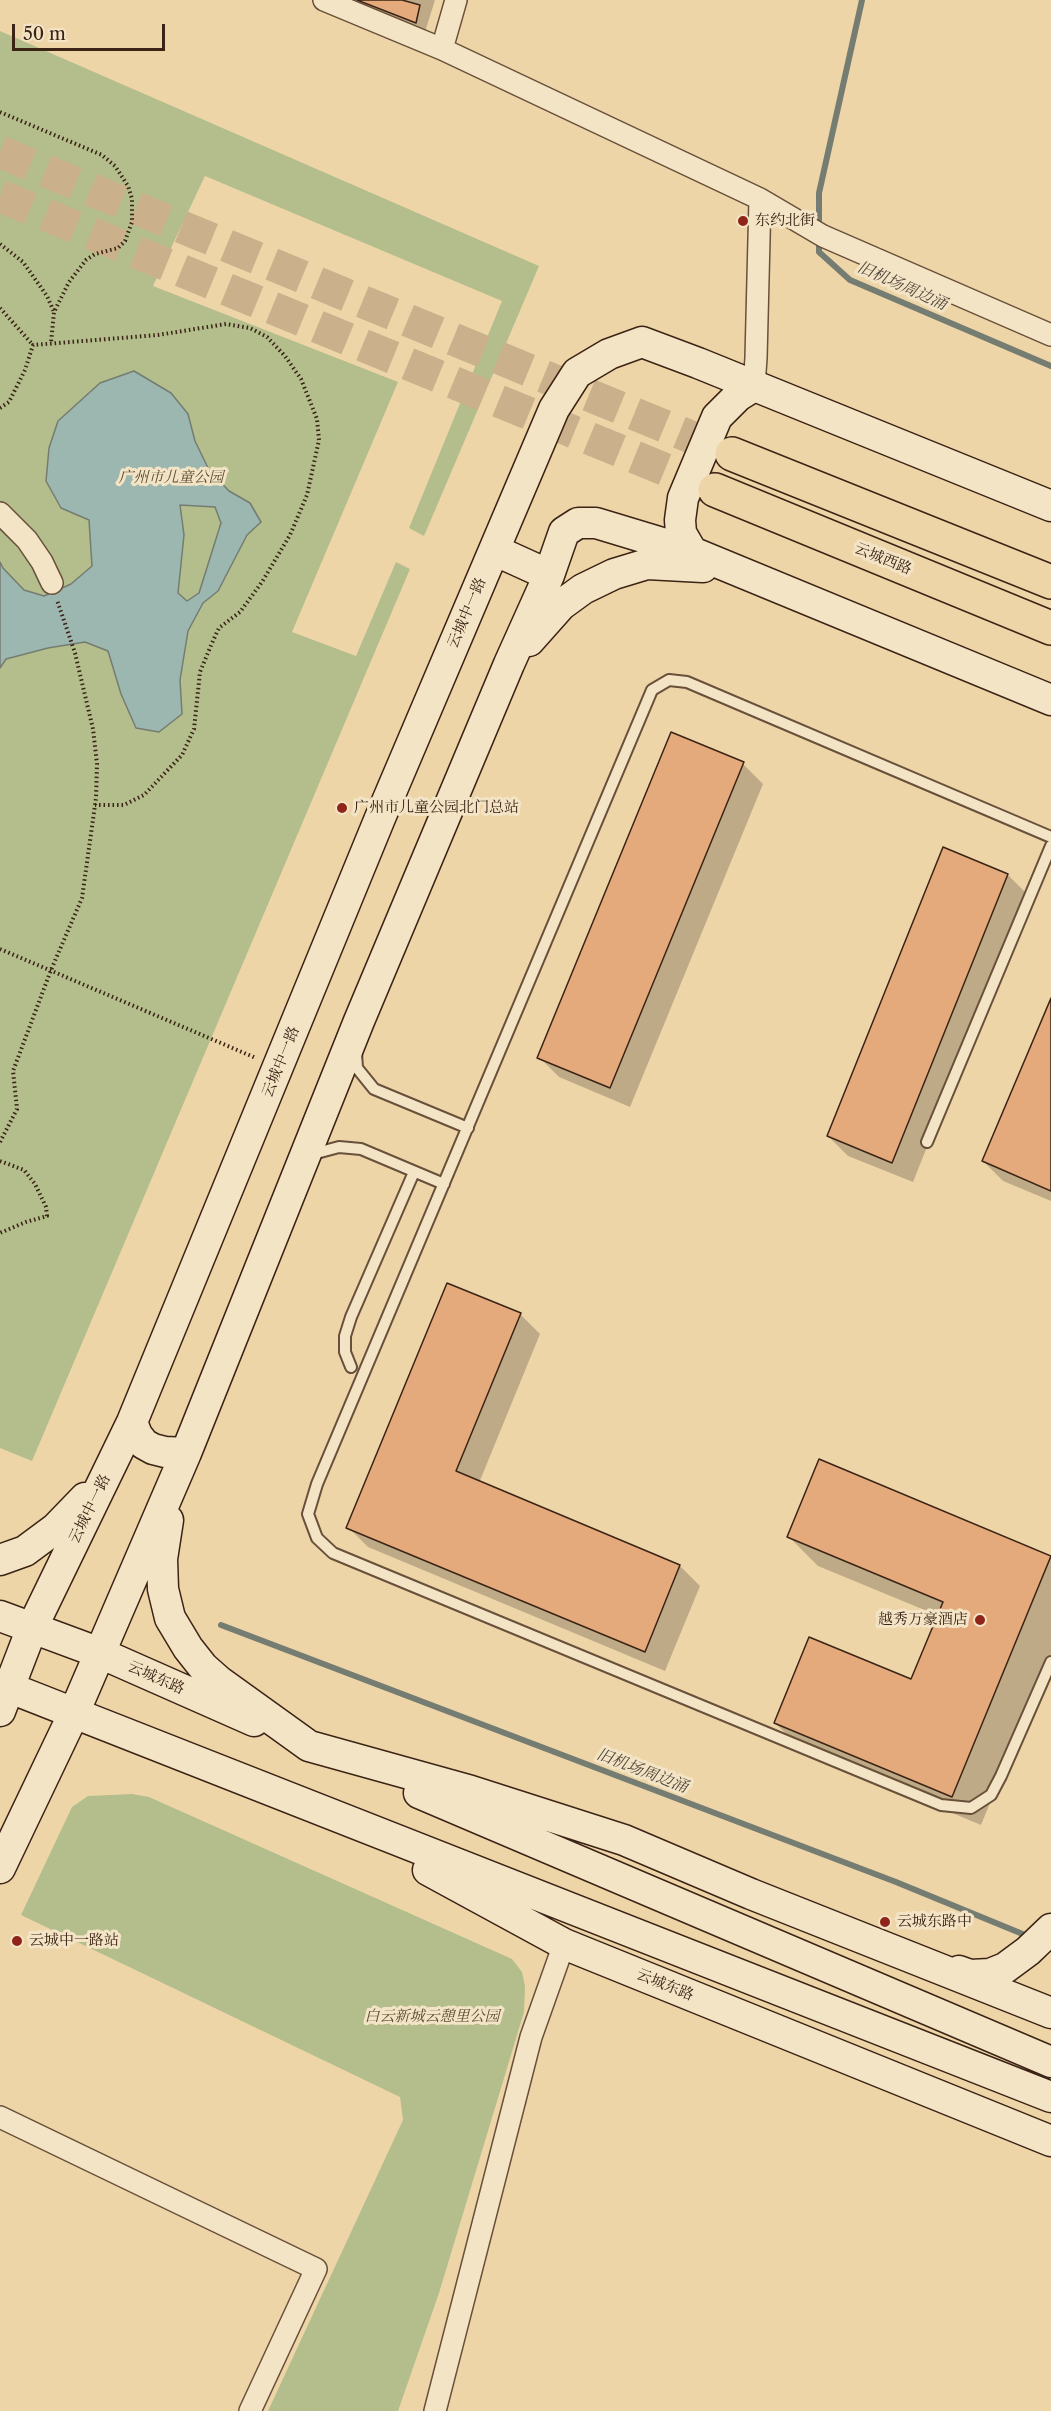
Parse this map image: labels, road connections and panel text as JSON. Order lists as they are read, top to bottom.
{
  "streets": {
    "main road": ["云城西路", "云城中一路", "云城东路"]
  },
  "crossings": [
    ["云城中一路", "云城东路"]
  ],
  "water": ["旧机场周边涌"],
  "parks": ["广州市儿童公园", "白云新城云憩里公园"],
  "places": [
    "东约北街",
    "广州市儿童公园北门总站",
    "越秀万豪酒店",
    "云城东路中",
    "云城中一路站"
  ],
  "scale_bar": "50 m"
}
